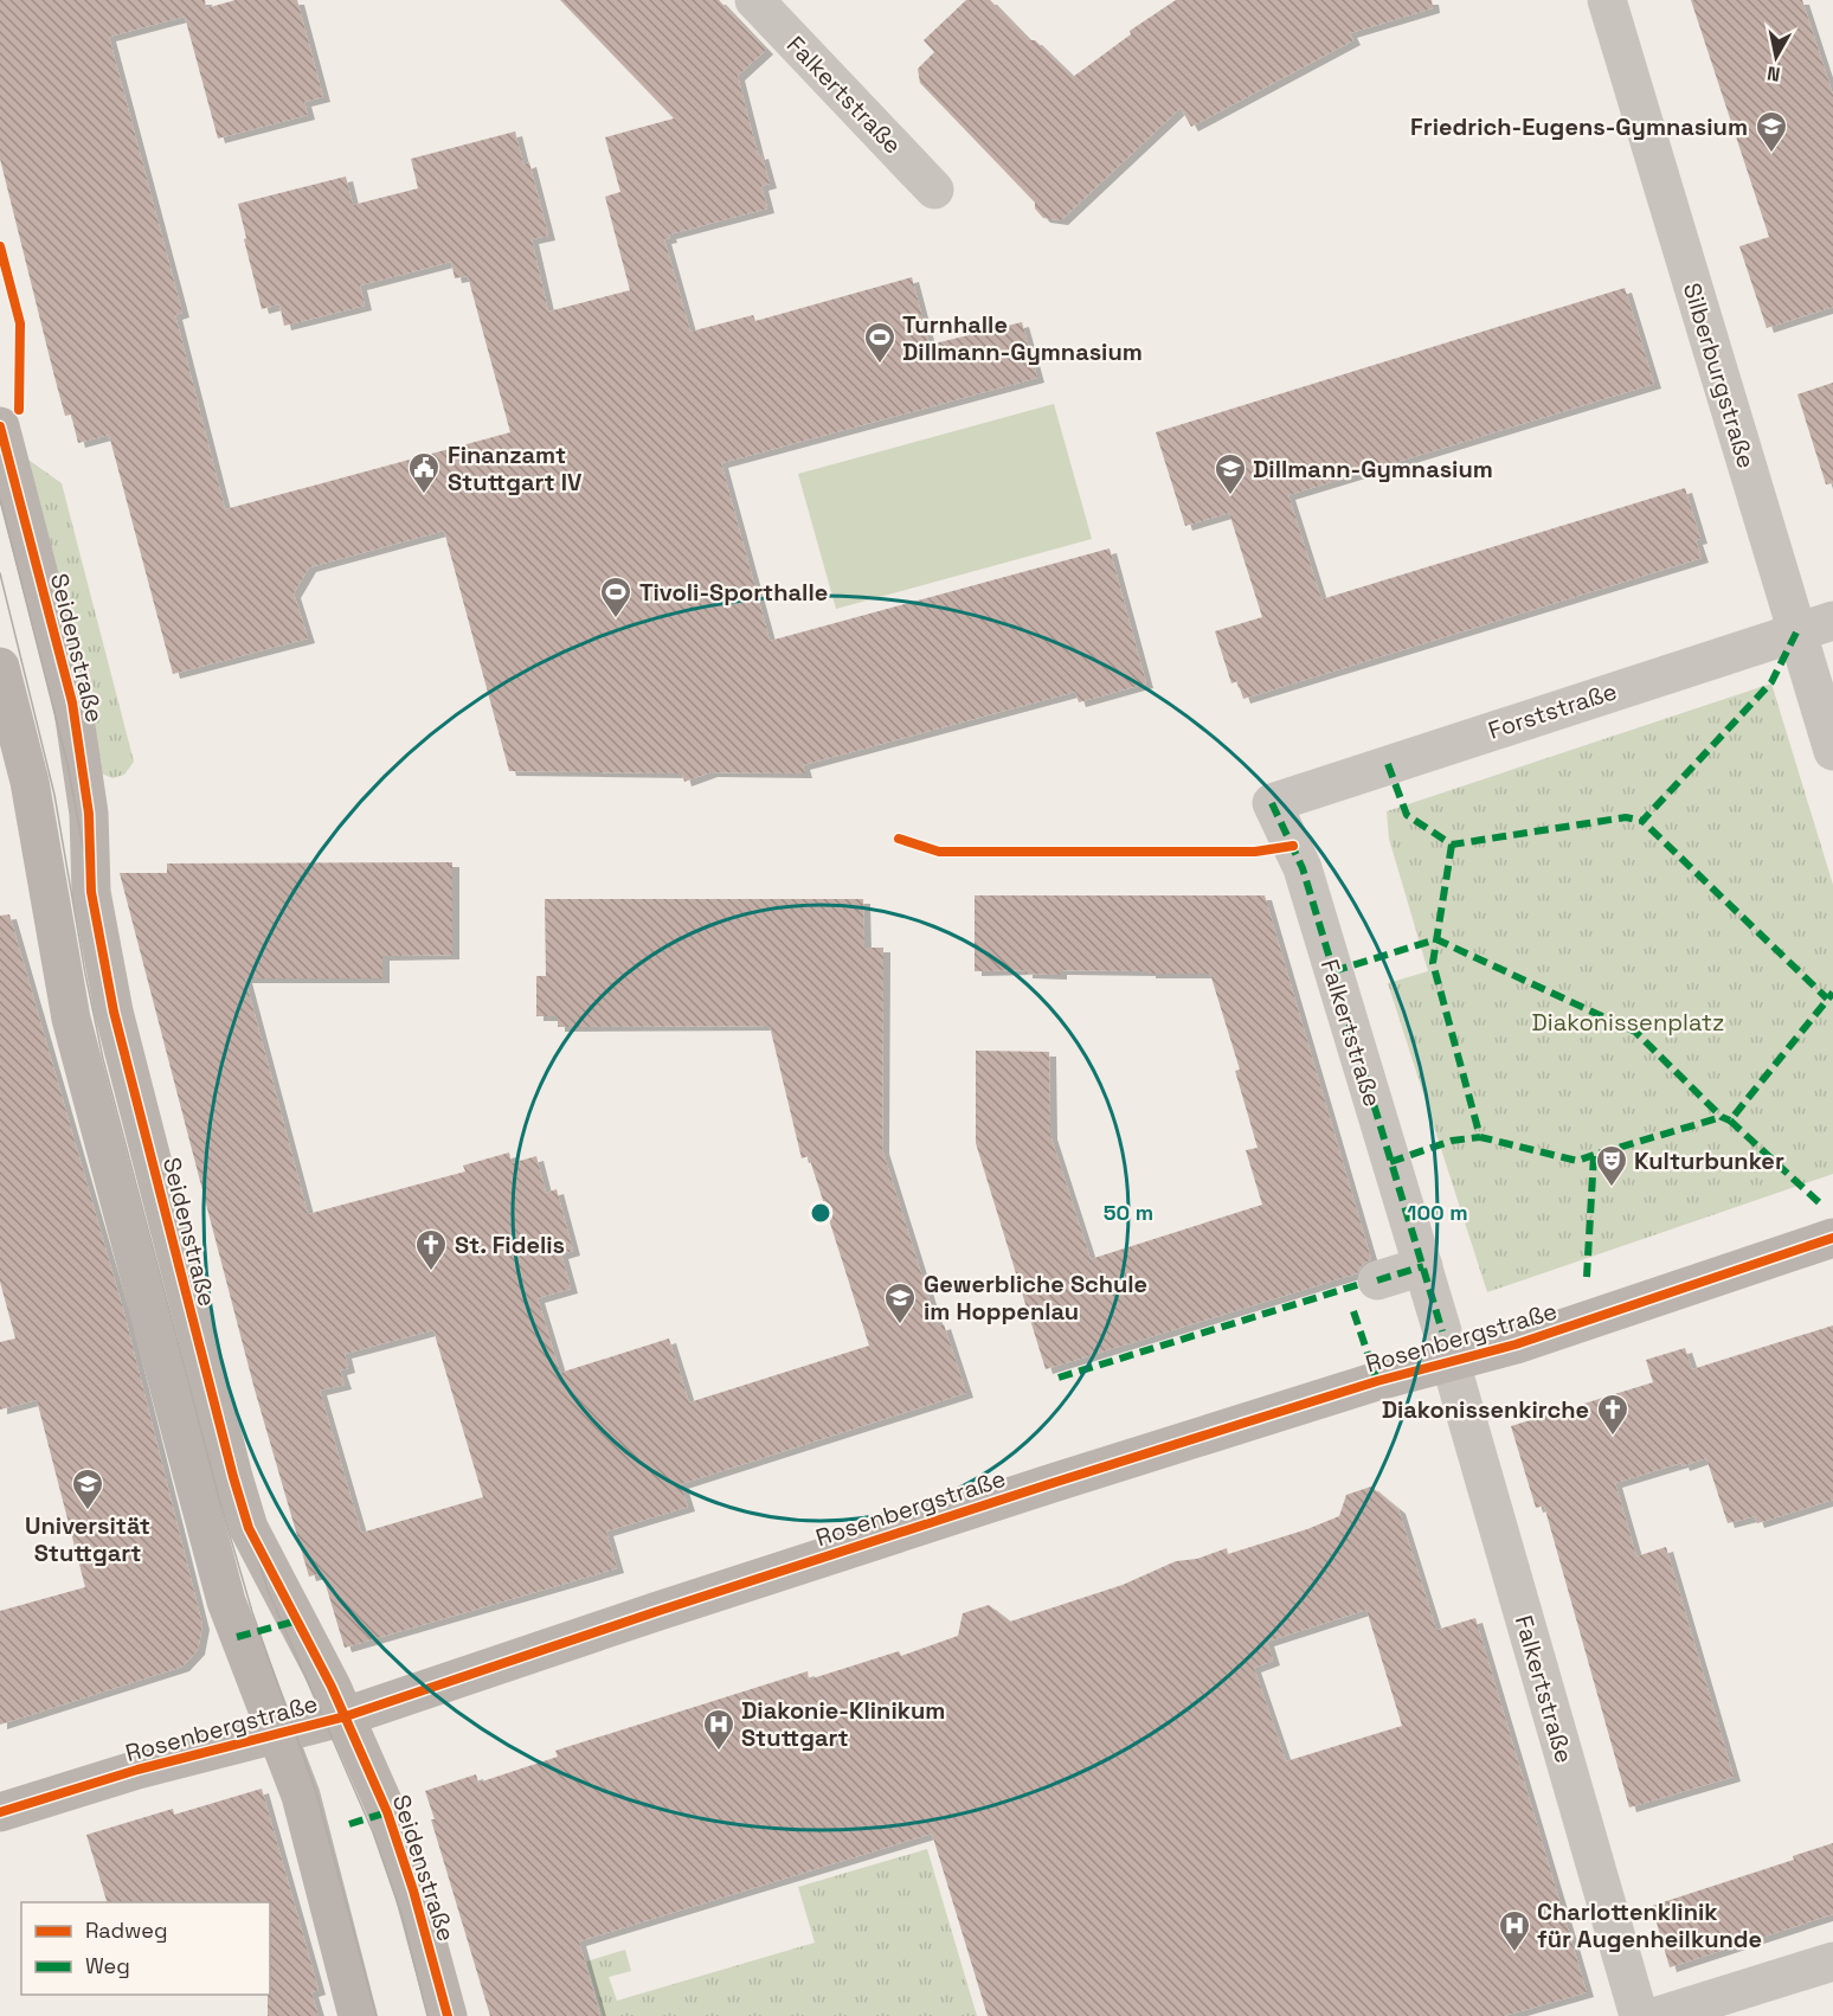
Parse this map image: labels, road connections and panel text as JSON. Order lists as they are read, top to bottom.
{
  "streets": {
    "street": [
      "Falkertstraße",
      "Silberburgstraße",
      "Seidenstraße",
      "Forststraße",
      "Rosenbergstraße"
    ]
  },
  "crossings": [
    ["Falkertstraße", "Forststraße"],
    ["Falkertstraße", "Rosenbergstraße"],
    ["Silberburgstraße", "Forststraße"],
    ["Seidenstraße", "Rosenbergstraße"]
  ],
  "parks": ["Diakonissenplatz"],
  "places": {
    "school or university": [
      "Friedrich-Eugens-Gymnasium",
      "Dillmann-Gymnasium",
      "Gewerbliche Schule im Hoppenlau",
      "Universität Stuttgart"
    ],
    "sports": ["Turnhalle Dillmann-Gymnasium", "Tivoli-Sporthalle"],
    "public building": ["Finanzamt Stuttgart IV"],
    "theatre": ["Kulturbunker"],
    "church": ["St. Fidelis", "Diakonissenkirche"],
    "hospital": ["Diakonie-Klinikum Stuttgart", "Charlottenklinik für Augenheilkunde"]
  },
  "legend": ["Radweg", "Weg"],
  "north": "bottom",
  "rings": ["50 m", "100 m"]
}
